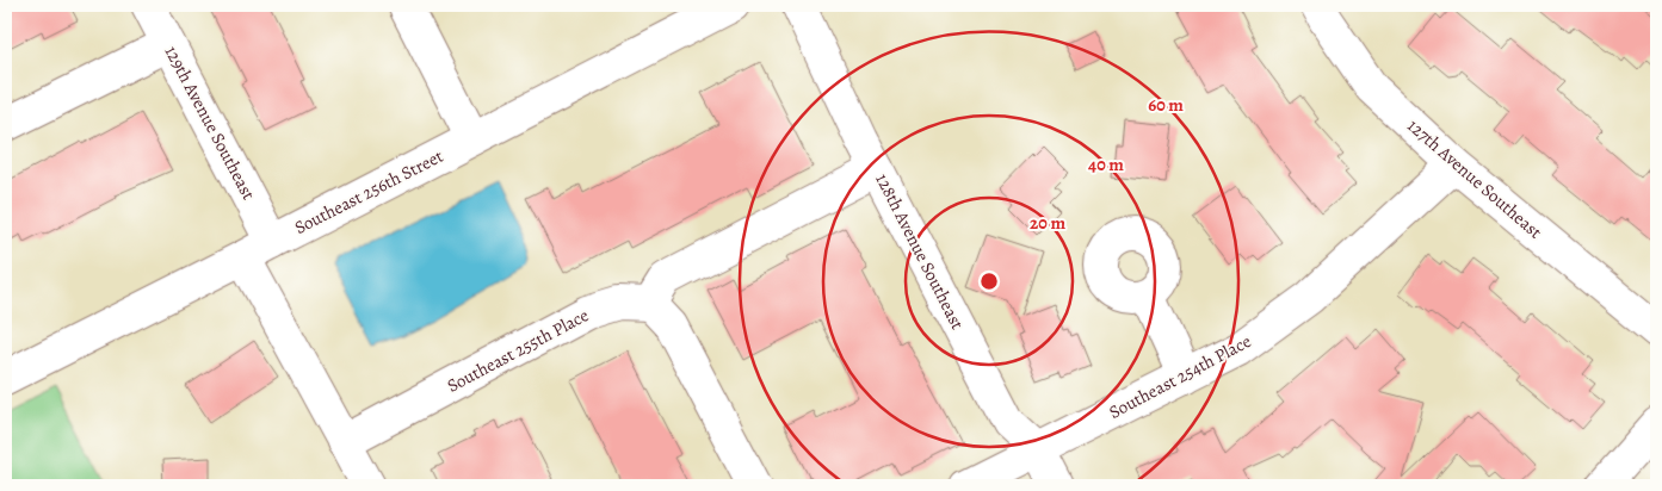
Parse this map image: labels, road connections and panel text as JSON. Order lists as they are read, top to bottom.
{
  "streets": {
    "street": [
      "129th Avenue Southeast",
      "127th Avenue Southeast",
      "Southeast 256th Street",
      "128th Avenue Southeast",
      "Southeast 255th Place",
      "Southeast 254th Place"
    ]
  },
  "crossings": [
    ["129th Avenue Southeast", "Southeast 256th Street"],
    ["127th Avenue Southeast", "Southeast 254th Place"],
    ["128th Avenue Southeast", "Southeast 254th Place"]
  ],
  "rings": ["60 m", "40 m", "20 m"]
}
